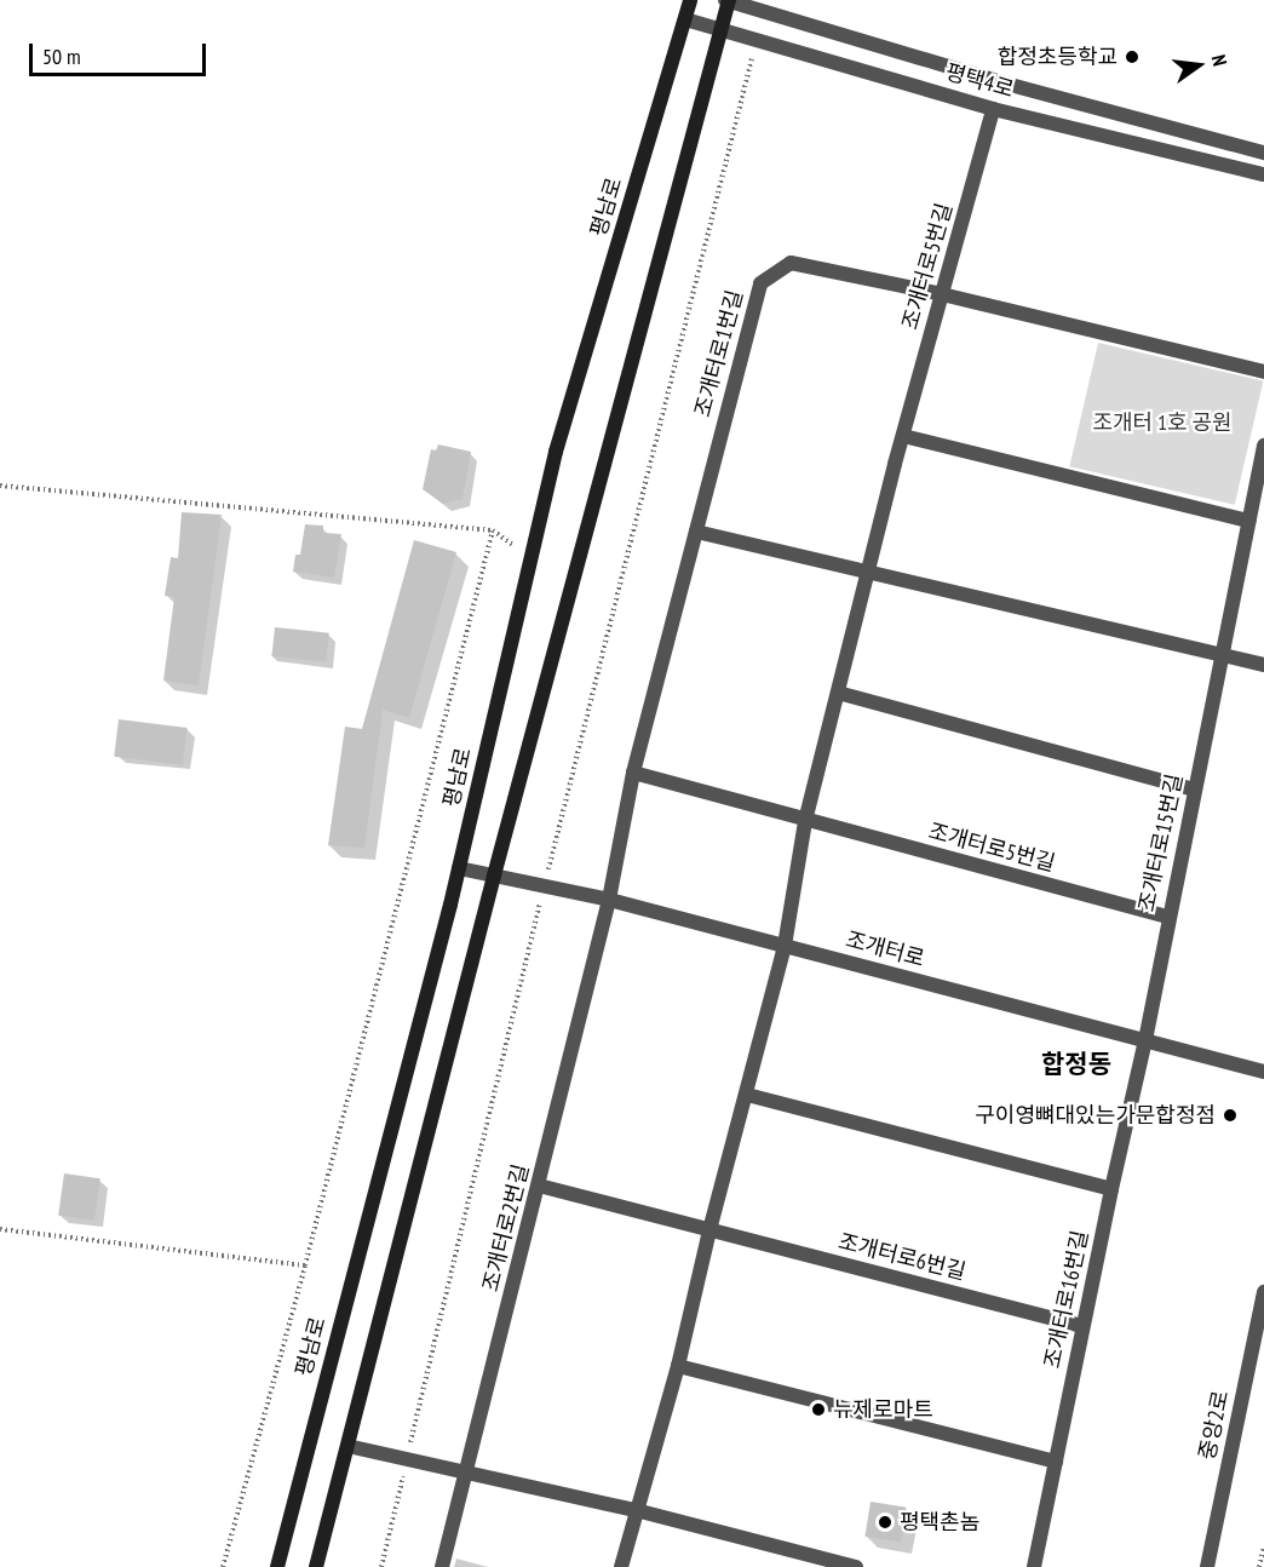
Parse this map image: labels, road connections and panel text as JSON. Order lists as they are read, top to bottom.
{
  "streets": {
    "main road": ["평남로"],
    "street": [
      "평택4로",
      "조개터로5번길",
      "조개터로1번길",
      "조개터로15번길",
      "조개터로",
      "조개터로2번길",
      "조개터로6번길",
      "조개터로16번길",
      "중앙2로"
    ]
  },
  "crossings": [
    ["평택4로", "평남로"],
    ["평택4로", "조개터로5번길"],
    ["평남로", "조개터로"],
    ["조개터로5번길", "조개터로1번길"],
    ["조개터로5번길", "조개터로15번길"],
    ["조개터로5번길", "조개터로"],
    ["조개터로1번길", "조개터로"],
    ["조개터로1번길", "조개터로2번길"],
    ["조개터로15번길", "조개터로"],
    ["조개터로15번길", "조개터로16번길"],
    ["조개터로", "조개터로2번길"],
    ["조개터로", "조개터로16번길"],
    ["조개터로2번길", "조개터로6번길"],
    ["조개터로6번길", "조개터로16번길"]
  ],
  "districts": ["합정동"],
  "parks": ["조개터 1호 공원"],
  "places": [
    "합정초등학교",
    "구이영뼈대있는가문합정점",
    "뉴제로마트",
    "평택촌놈"
  ],
  "scale_bar": "50 m",
  "north": "right"
}
